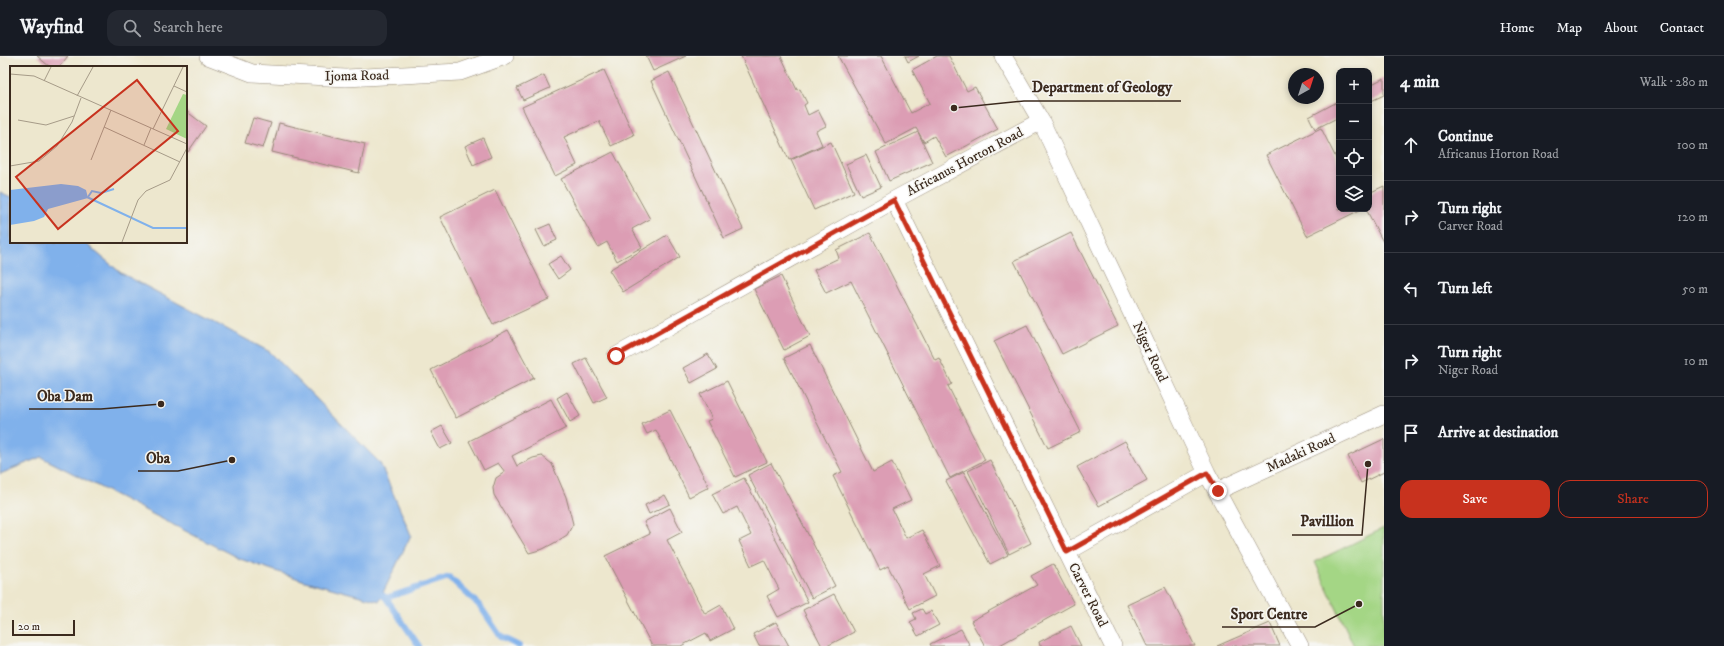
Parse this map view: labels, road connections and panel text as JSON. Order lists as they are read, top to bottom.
{
  "streets": {
    "street": [
      "Ijoma Road",
      "Africanus Horton Road",
      "Niger Road",
      "Madaki Road",
      "Carver Road"
    ]
  },
  "crossings": [
    ["Africanus Horton Road", "Niger Road"],
    ["Africanus Horton Road", "Carver Road"],
    ["Niger Road", "Madaki Road"]
  ],
  "places": [
    "Department of Geology",
    "Oba Dam",
    "Oba",
    "Pavillion",
    "Sport Centre"
  ],
  "scale_bar": "20 m",
  "north": "top right",
  "page": {
    "header": "Wayfind",
    "search": "Search here",
    "nav": [
      "Home",
      "Map",
      "About",
      "Contact"
    ],
    "heading": ["4 min", "Walk · 280 m"],
    "map_buttons": ["+", "−"],
    "list": [
      ["Continue", "Africanus Horton Road", "100 m"],
      ["Turn right", "Carver Road", "120 m"],
      ["Turn left", "50 m"],
      ["Turn right", "Niger Road", "10 m"],
      "Arrive at destination"
    ],
    "buttons": ["Save", "Share"],
    "scale": "20 m"
  }
}
